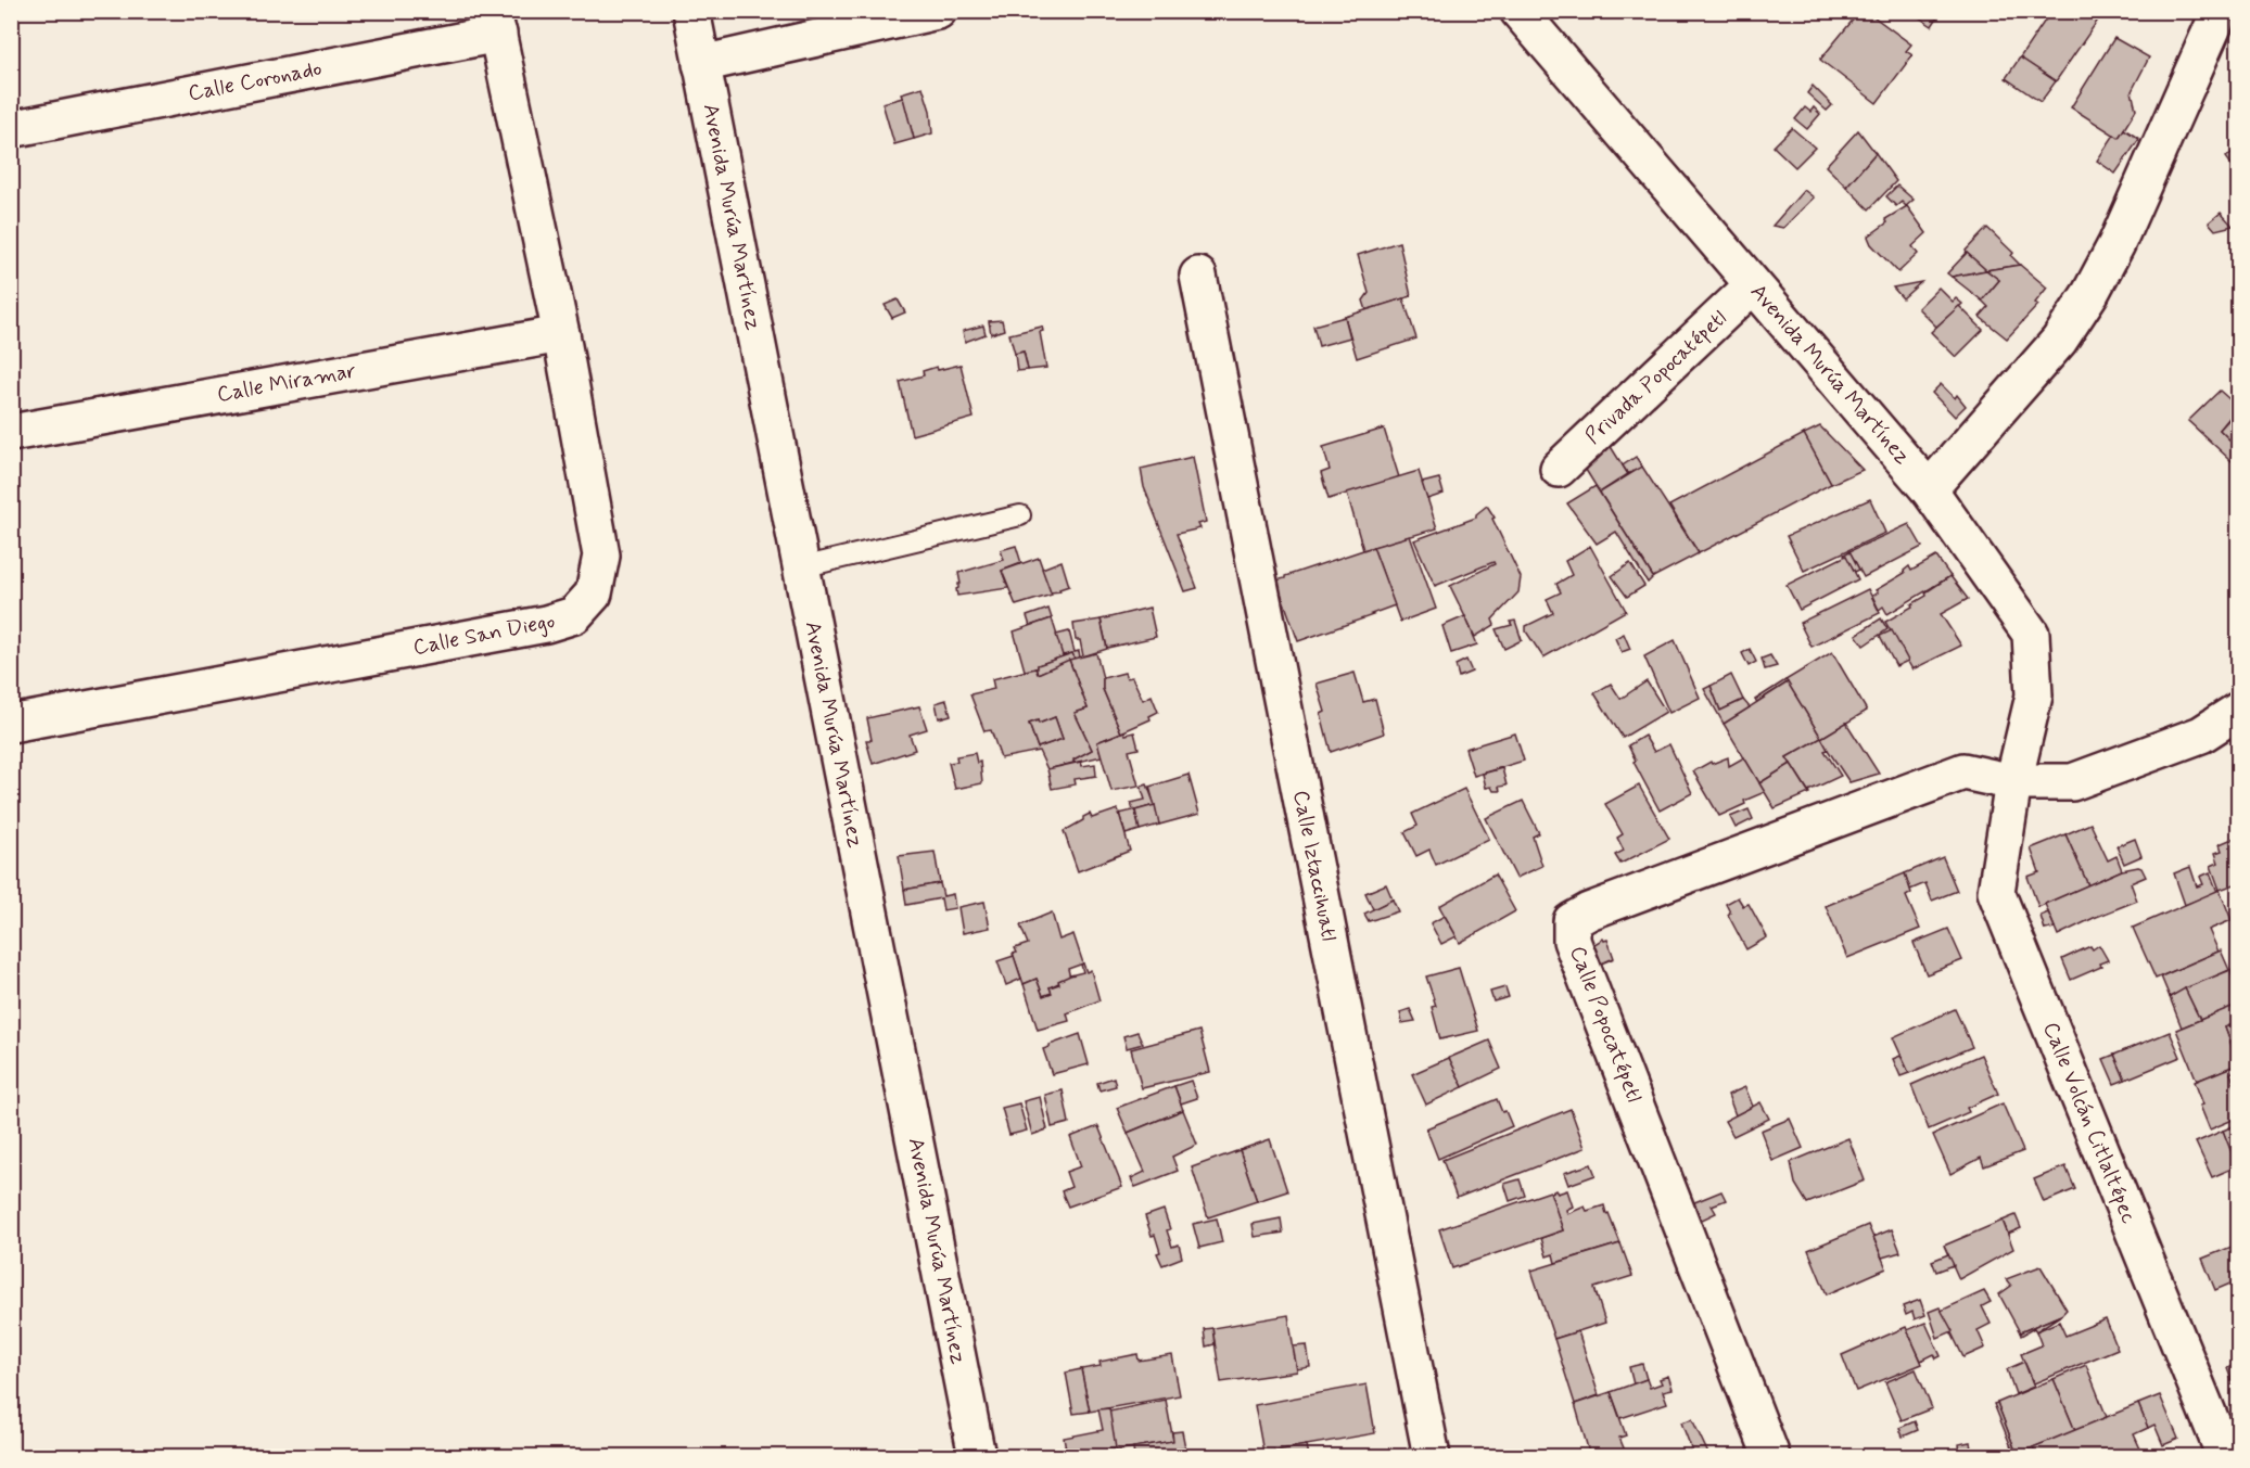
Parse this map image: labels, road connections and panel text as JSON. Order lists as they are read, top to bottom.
{
  "streets": {
    "street": [
      "Calle Coronado",
      "Avenida Murúa Martínez",
      "Privada Popocatépetl",
      "Calle Miramar",
      "Calle San Diego",
      "Calle Iztaccihuatl",
      "Calle Popocatépetl",
      "Calle Volcán Citlaltépec"
    ]
  },
  "crossings": [
    ["Calle Coronado", "Calle San Diego"],
    ["Avenida Murúa Martínez", "Privada Popocatépetl"],
    ["Avenida Murúa Martínez", "Calle Popocatépetl"],
    ["Avenida Murúa Martínez", "Calle Volcán Citlaltépec"],
    ["Calle Miramar", "Calle San Diego"],
    ["Calle Popocatépetl", "Calle Volcán Citlaltépec"]
  ]
}
